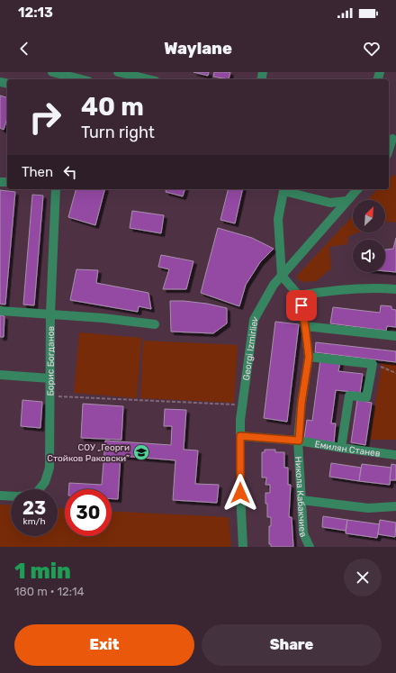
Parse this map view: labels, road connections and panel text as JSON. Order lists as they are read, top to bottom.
{
  "streets": {
    "street": [
      "Georgi Izmirliev",
      "Борис Богданов",
      "Емилян Станев",
      "Никола Кабакчиев"
    ]
  },
  "crossings": [
    ["Georgi Izmirliev", "Емилян Станев"],
    ["Емилян Станев", "Никола Кабакчиев"]
  ],
  "places": {
    "school or university": ["СОУ „Георги Стойков Раковски”"]
  },
  "north": "top right",
  "page": {
    "status": "12:13",
    "header": "Waylane",
    "turn": ["40 m", "Turn right"],
    "then": "Then",
    "speed": "23 km/h",
    "limit": "30",
    "heading": ["1 min", "180 m · 12:14"],
    "buttons": ["Exit", "Share"]
  }
}
